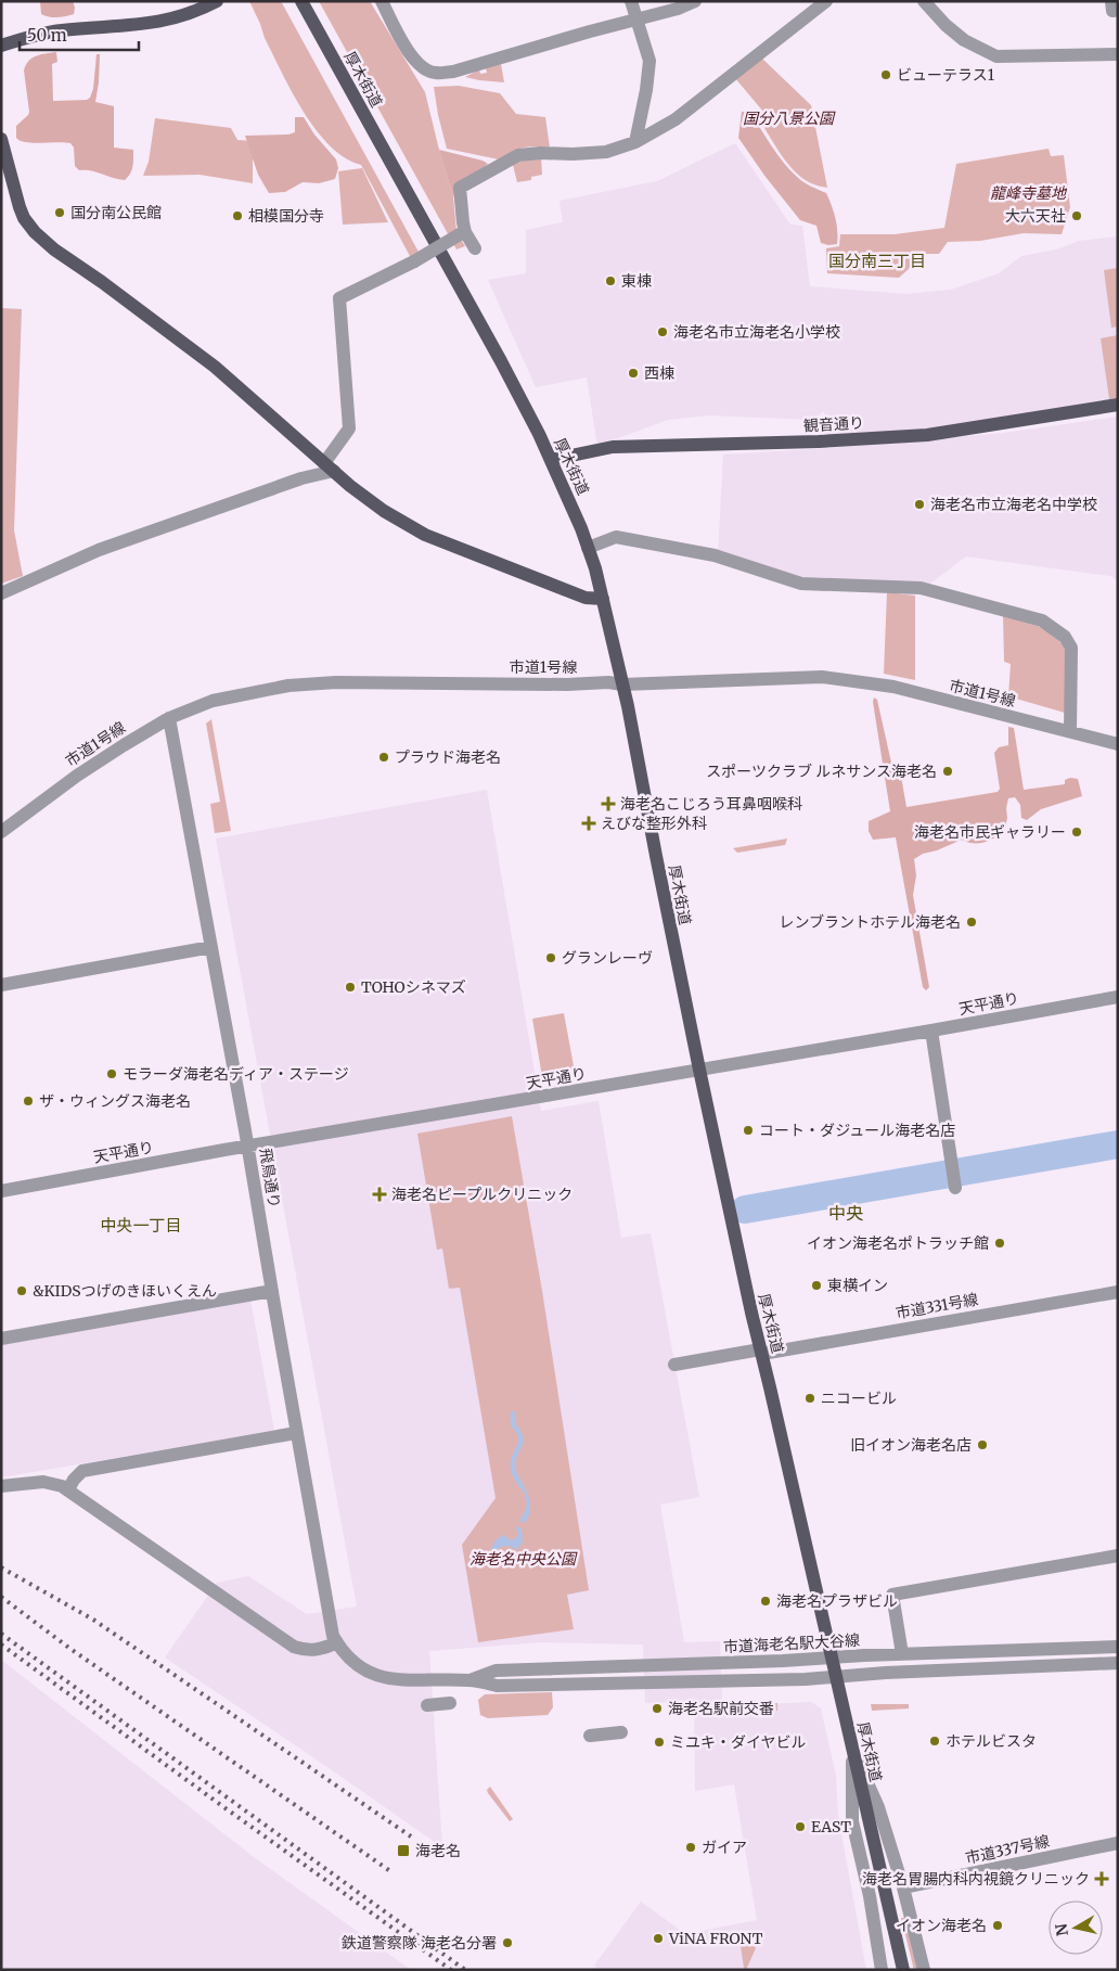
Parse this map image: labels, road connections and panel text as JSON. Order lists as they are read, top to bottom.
{
  "streets": {
    "main road": ["厚木街道", "観音通り"],
    "street": [
      "市道1号線",
      "天平通り",
      "飛鳥通り",
      "市道331号線",
      "市道海老名駅大谷線",
      "市道337号線"
    ]
  },
  "crossings": [
    ["厚木街道", "観音通り"],
    ["厚木街道", "市道1号線"],
    ["厚木街道", "天平通り"],
    ["厚木街道", "市道331号線"],
    ["厚木街道", "市道海老名駅大谷線"],
    ["市道1号線", "飛鳥通り"],
    ["天平通り", "飛鳥通り"],
    ["飛鳥通り", "市道海老名駅大谷線"]
  ],
  "districts": ["国分南三丁目", "中央", "中央一丁目"],
  "parks": ["国分八景公園", "龍峰寺墓地", "海老名中央公園"],
  "places": {
    "other": [
      "ビューテラス1",
      "国分南公民館",
      "相模国分寺",
      "大六天社",
      "東棟",
      "海老名市立海老名小学校",
      "西棟",
      "海老名市立海老名中学校",
      "プラウド海老名",
      "スポーツクラブ ルネサンス海老名",
      "海老名市民ギャラリー",
      "レンブラントホテル海老名",
      "グランレーヴ",
      "TOHOシネマズ",
      "モラーダ海老名ディア・ステージ",
      "ザ・ウィングス海老名",
      "コート・ダジュール海老名店",
      "イオン海老名ポトラッチ館",
      "東横イン",
      "&KIDSつげのきほいくえん",
      "ニコービル",
      "旧イオン海老名店",
      "海老名プラザビル",
      "海老名駅前交番",
      "ホテルビスタ",
      "ミユキ・ダイヤビル",
      "EAST",
      "ガイア",
      "イオン海老名",
      "ViNA FRONT",
      "鉄道警察隊 海老名分署"
    ],
    "health": [
      "海老名こじろう耳鼻咽喉科",
      "えびな整形外科",
      "海老名ピープルクリニック",
      "海老名胃腸内科内視鏡クリニック"
    ],
    "transit": ["海老名"]
  },
  "scale_bar": "50 m",
  "north": "left"
}
